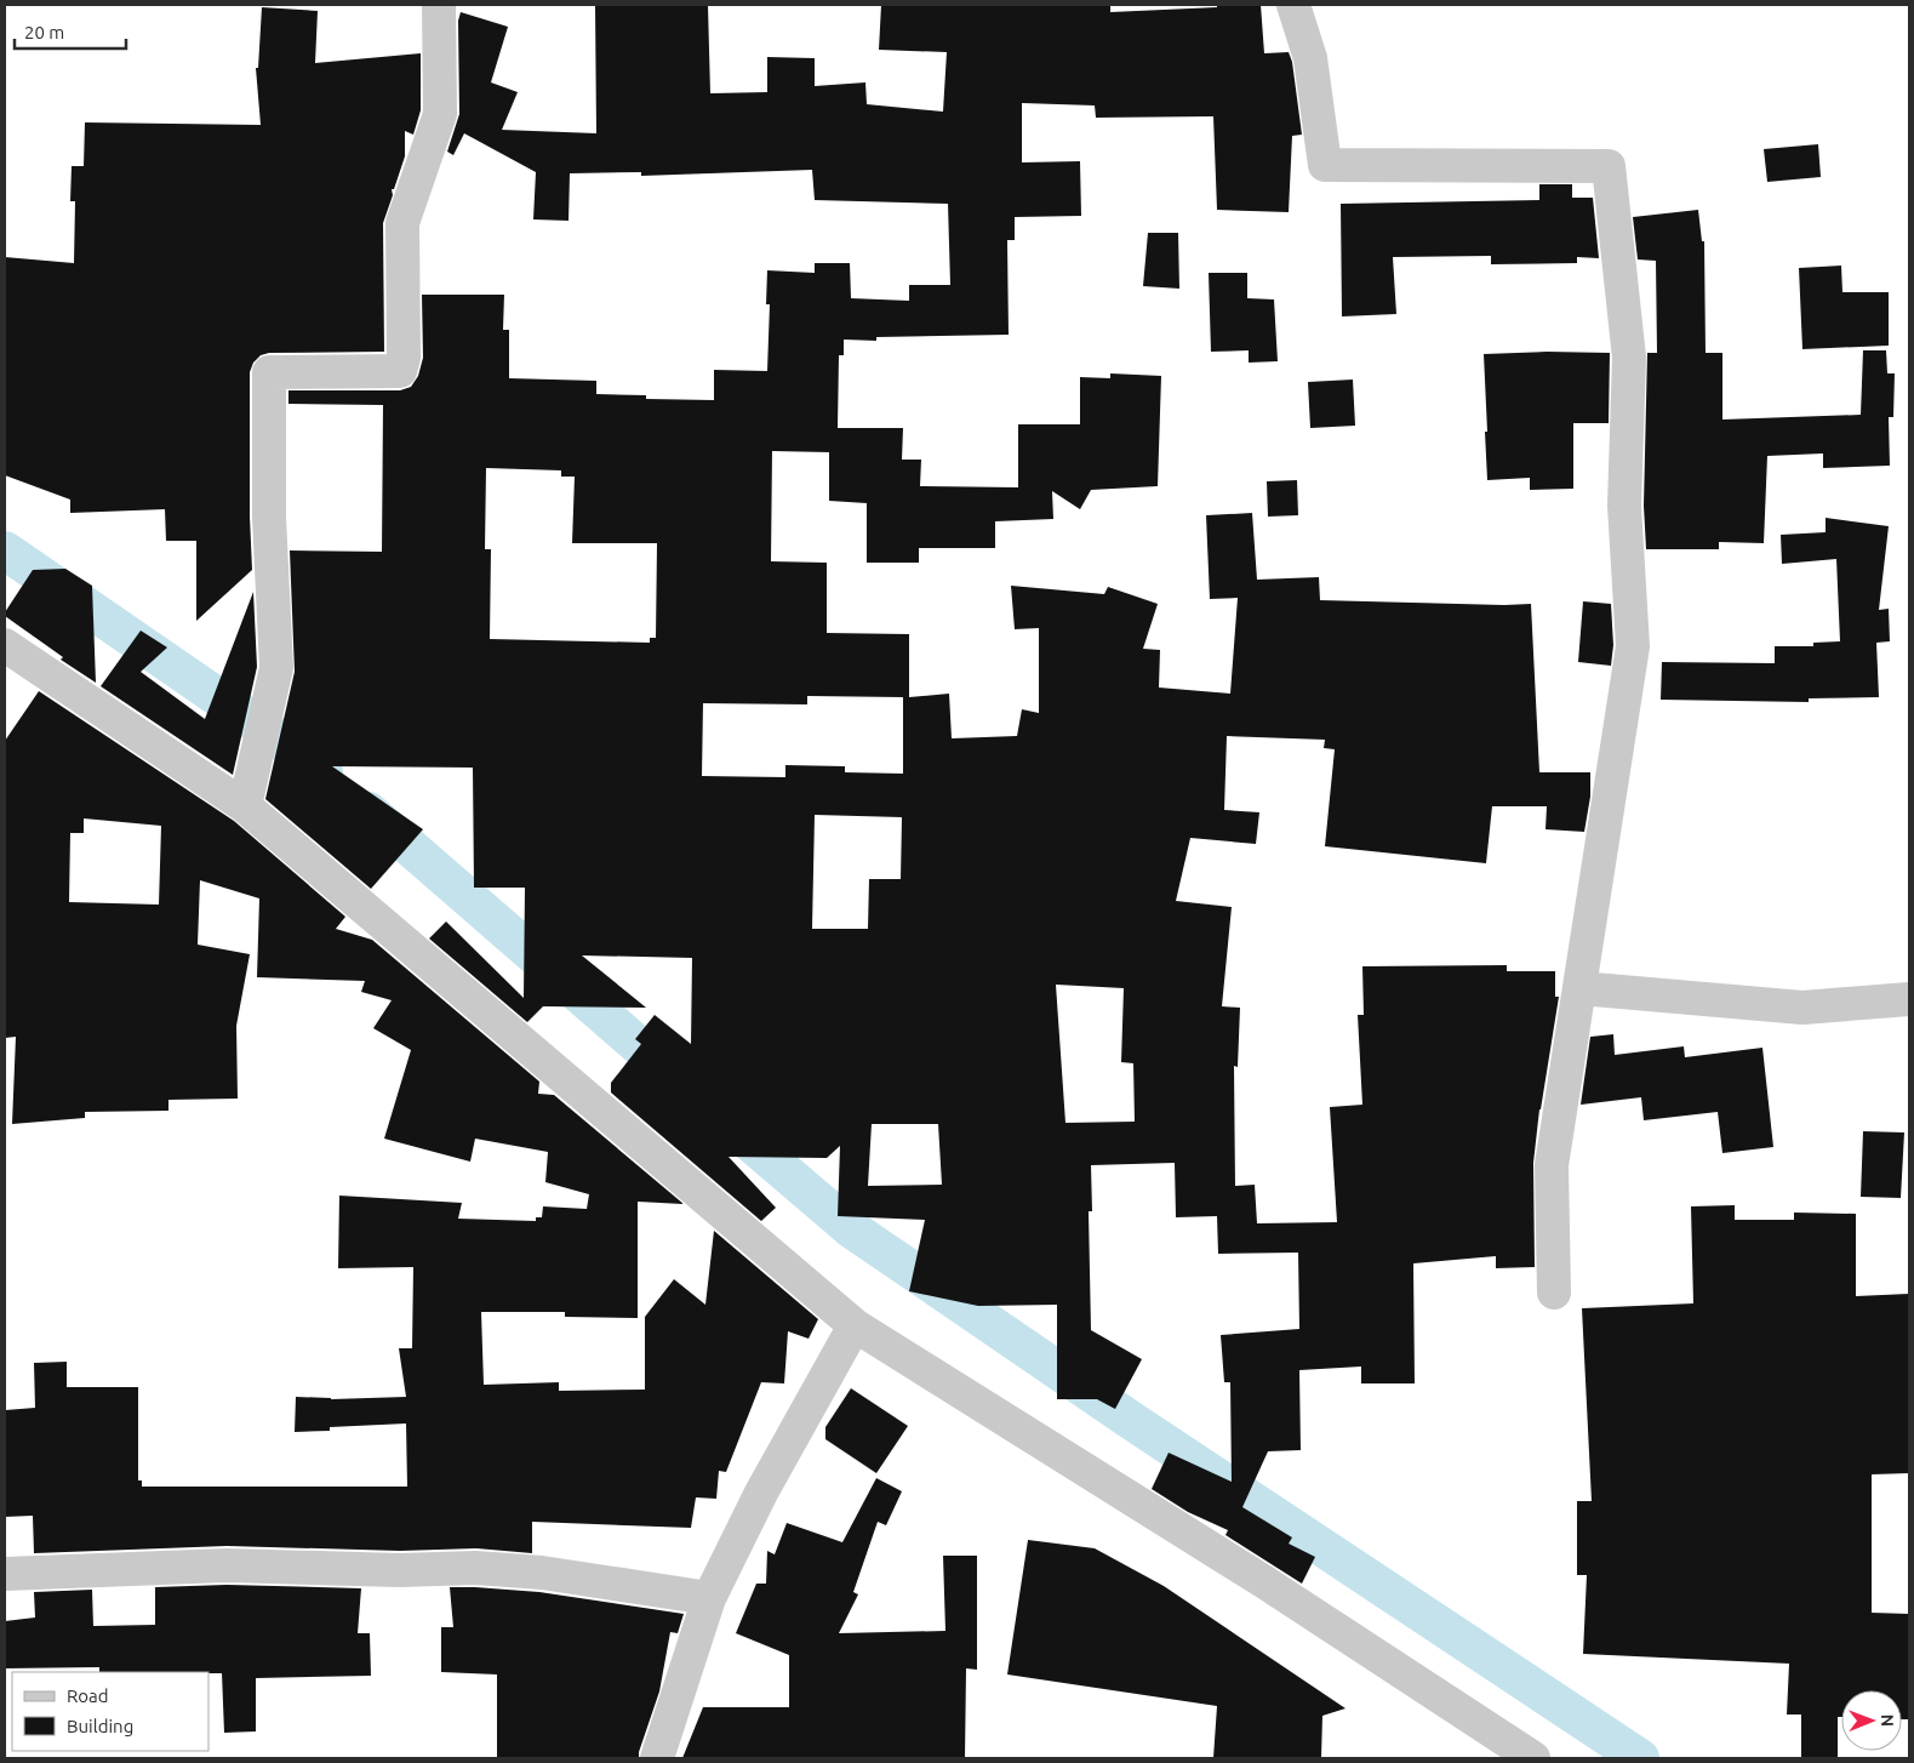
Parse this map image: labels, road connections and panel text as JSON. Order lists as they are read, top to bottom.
{
  "legend": ["Road", "Building"],
  "scale_bar": "20 m",
  "north": "right"
}
